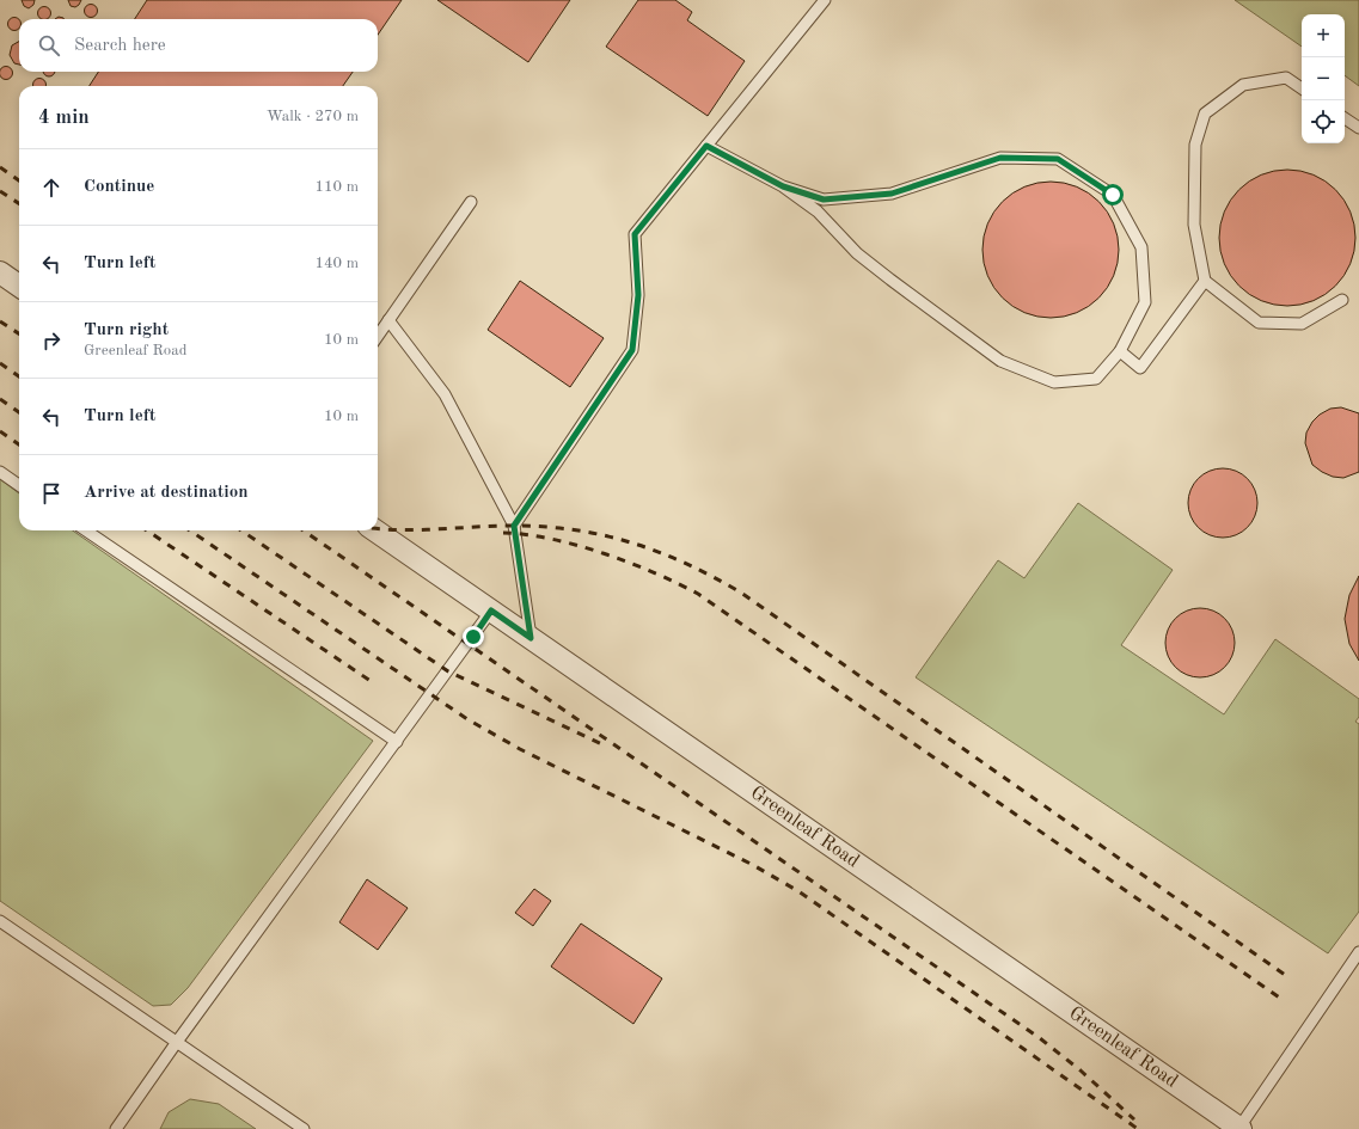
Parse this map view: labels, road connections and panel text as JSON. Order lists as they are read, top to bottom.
{
  "streets": {
    "street": ["Greenleaf Road"]
  },
  "page": {
    "map_buttons": ["+", "−"],
    "search": "Search here",
    "heading": ["4 min", "Walk · 270 m"],
    "list": [
      ["Continue", "110 m"],
      ["Turn left", "140 m"],
      ["Turn right", "Greenleaf Road", "10 m"],
      ["Turn left", "10 m"],
      "Arrive at destination"
    ]
  }
}
